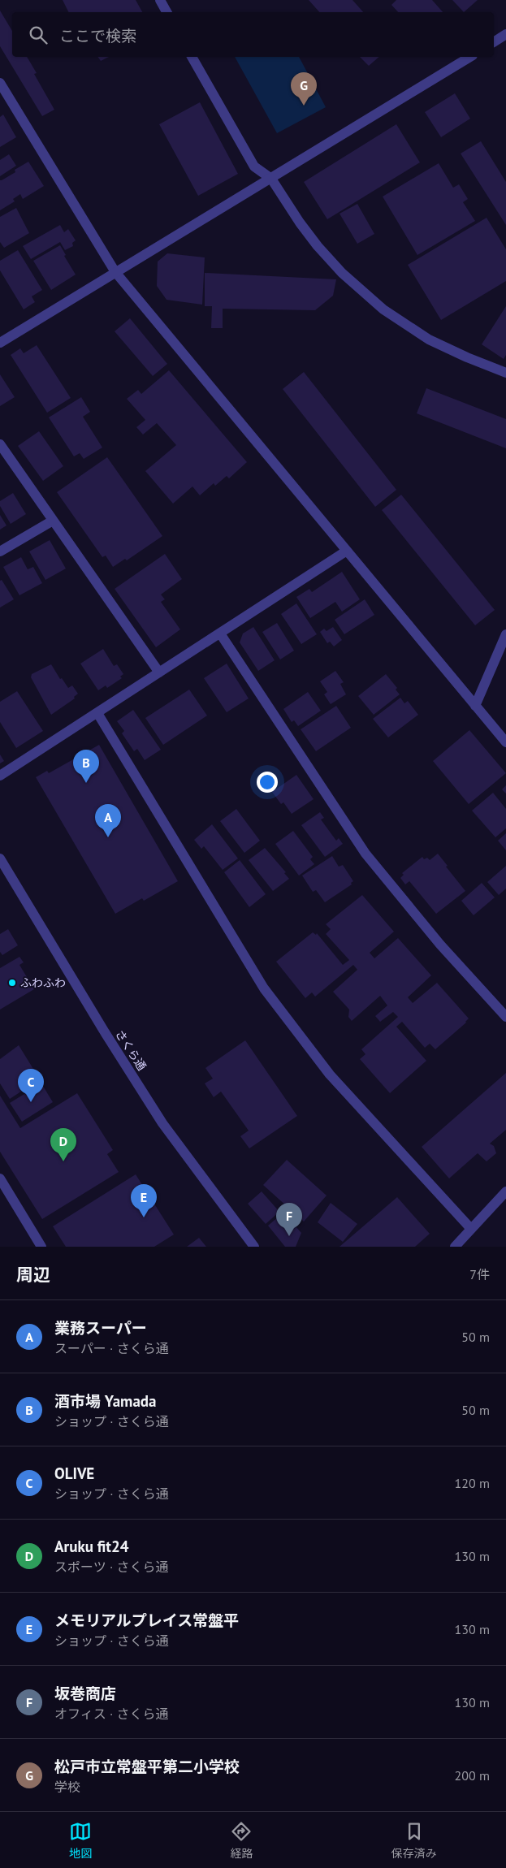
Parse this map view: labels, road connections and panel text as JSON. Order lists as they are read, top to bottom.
{
  "streets": {
    "street": ["さくら通"]
  },
  "places": ["ふわふわ"],
  "page": {
    "search": "ここで検索",
    "pins": [
      "G",
      "B",
      "A",
      "C",
      "D",
      "E",
      "F"
    ],
    "heading": ["周辺", "7件"],
    "list": [
      {
        "mark": "A",
        "name": "業務スーパー",
        "note": "スーパー · さくら通",
        "value": "50 m"
      },
      {
        "mark": "B",
        "name": "酒市場 Yamada",
        "note": "ショップ · さくら通",
        "value": "50 m"
      },
      {
        "mark": "C",
        "name": "OLIVE",
        "note": "ショップ · さくら通",
        "value": "120 m"
      },
      {
        "mark": "D",
        "name": "Aruku fit24",
        "note": "スポーツ · さくら通",
        "value": "130 m"
      },
      {
        "mark": "E",
        "name": "メモリアルプレイス常盤平",
        "note": "ショップ · さくら通",
        "value": "130 m"
      },
      {
        "mark": "F",
        "name": "坂巻商店",
        "note": "オフィス · さくら通",
        "value": "130 m"
      },
      {
        "mark": "G",
        "name": "松戸市立常盤平第二小学校",
        "note": "学校",
        "value": "200 m"
      }
    ],
    "nav": ["地図", "経路", "保存済み"]
  }
}
